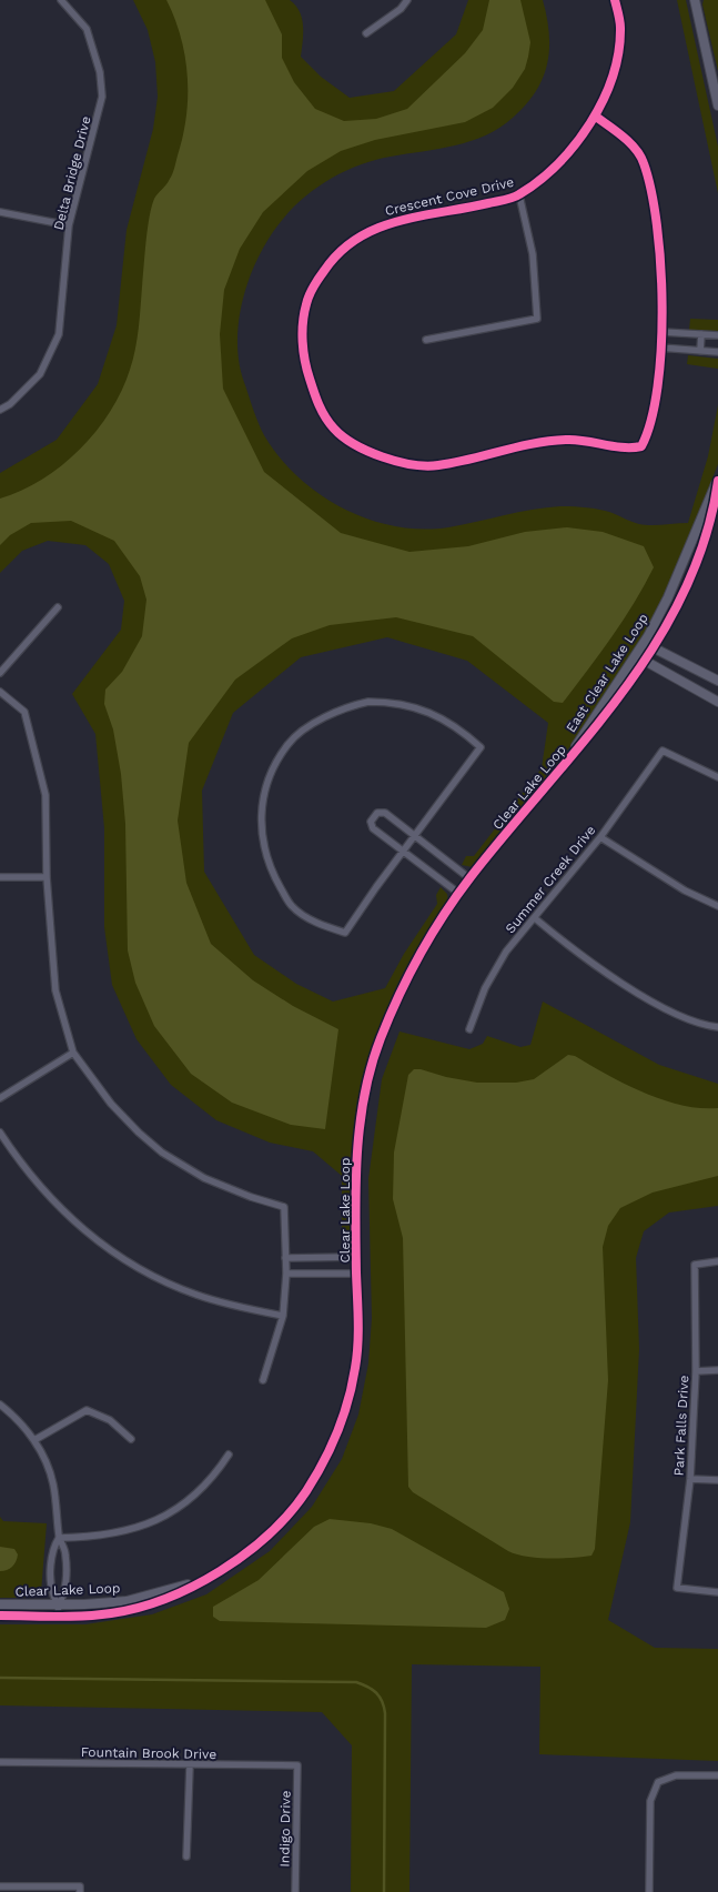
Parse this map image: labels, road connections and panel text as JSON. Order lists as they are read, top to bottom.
{
  "streets": {
    "street": [
      "Delta Bridge Drive",
      "Crescent Cove Drive",
      "East Clear Lake Loop",
      "Clear Lake Loop",
      "Summer Creek Drive",
      "Park Falls Drive",
      "Fountain Brook Drive",
      "Indigo Drive"
    ]
  },
  "crossings": [
    ["East Clear Lake Loop", "Clear Lake Loop"],
    ["Fountain Brook Drive", "Indigo Drive"]
  ]
}
